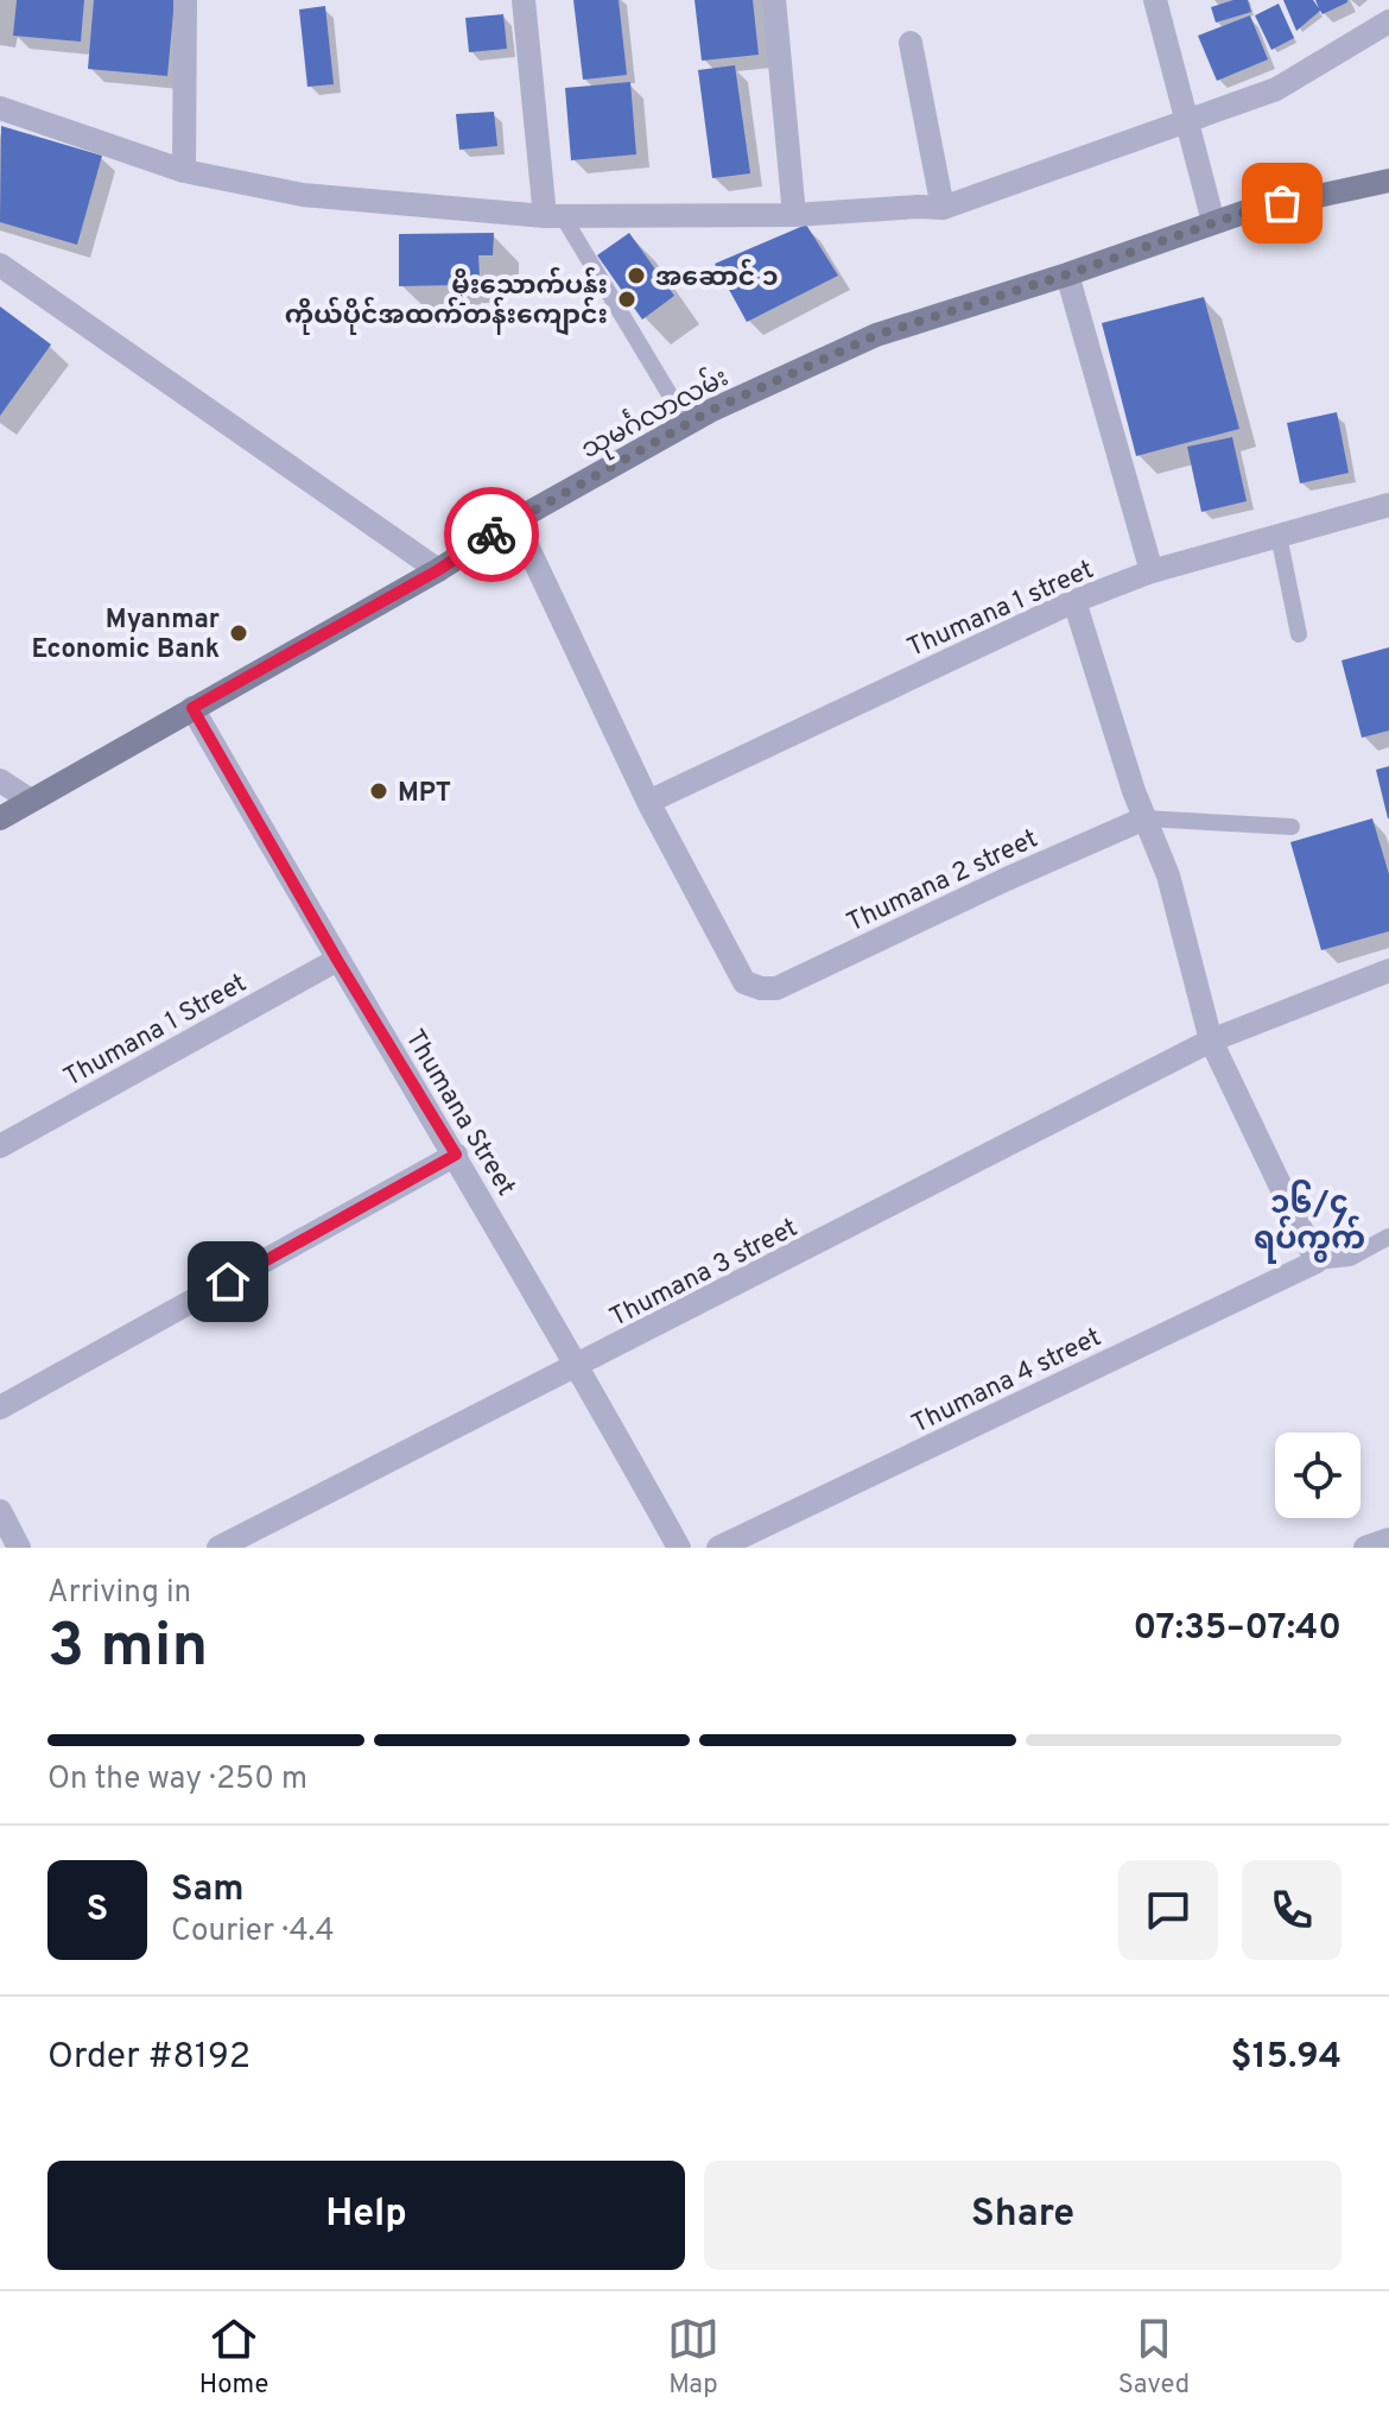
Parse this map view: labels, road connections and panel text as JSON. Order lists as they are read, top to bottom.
{
  "streets": {
    "main road": ["သုမင်္ဂလာလမ်း"],
    "street": [
      "Thumana 1 street",
      "Thumana 2 street",
      "Thumana 1 Street",
      "Thumana Street",
      "Thumana 3 street",
      "Thumana 4 street"
    ]
  },
  "crossings": [
    ["သုမင်္ဂလာလမ်း", "Thumana Street"],
    ["Thumana 1 street", "Thumana 2 street"],
    ["Thumana 1 Street", "Thumana Street"],
    ["Thumana Street", "Thumana 3 street"]
  ],
  "districts": ["၁၆/၄ ရပ်ကွက်"],
  "places": [
    "အဆောင် ၁",
    "မိုးသောက်ပန်း ကိုယ်ပိုင်အထက်တန်းကျောင်း",
    "Myanmar Economic Bank",
    "MPT"
  ],
  "page": {
    "heading": ["3 min", "Arriving in", "07:35–07:40"],
    "panel": [
      "Sam",
      "Courier · 4.4",
      "Order #8192",
      "$15.94"
    ],
    "bar": "On the way · 250 m",
    "round": "S",
    "buttons": ["Help", "Share"],
    "tabs": ["Home", "Map", "Saved"]
  }
}
